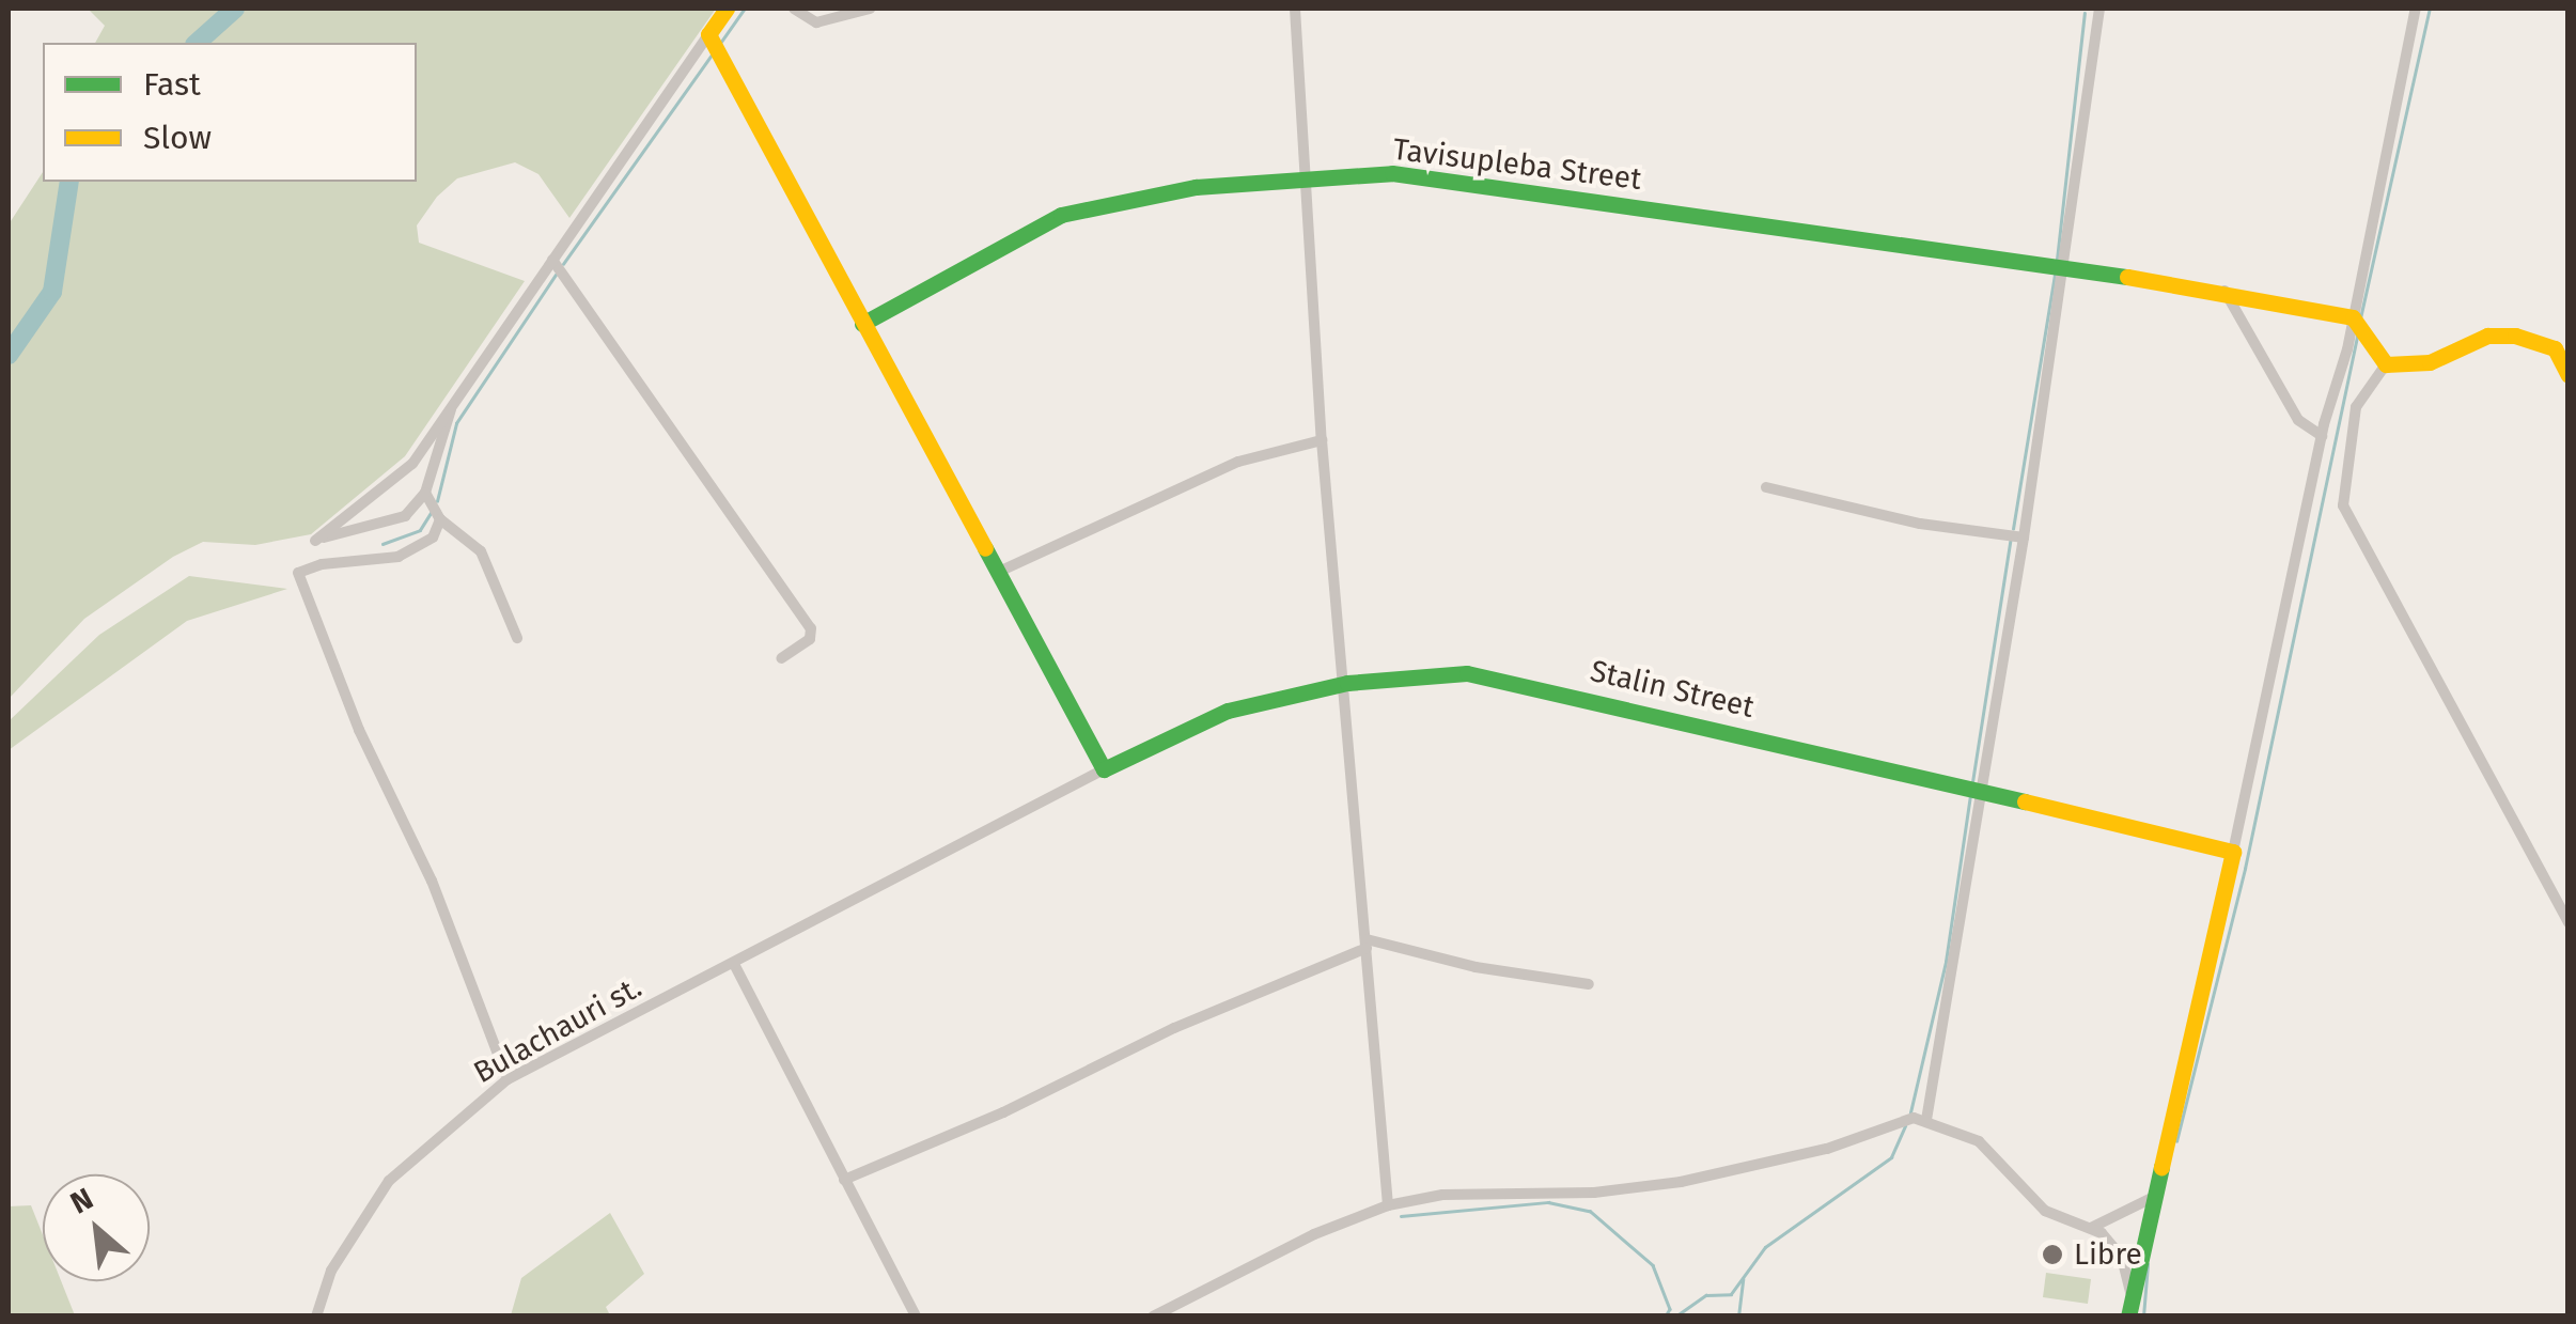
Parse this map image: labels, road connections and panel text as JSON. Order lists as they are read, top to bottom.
{
  "streets": {
    "street": ["Tavisupleba Street", "Stalin Street", "Bulachauri st."]
  },
  "crossings": [
    ["Stalin Street", "Bulachauri st."]
  ],
  "places": ["Libre"],
  "legend": ["Fast", "Slow"],
  "north": "top left"
}
